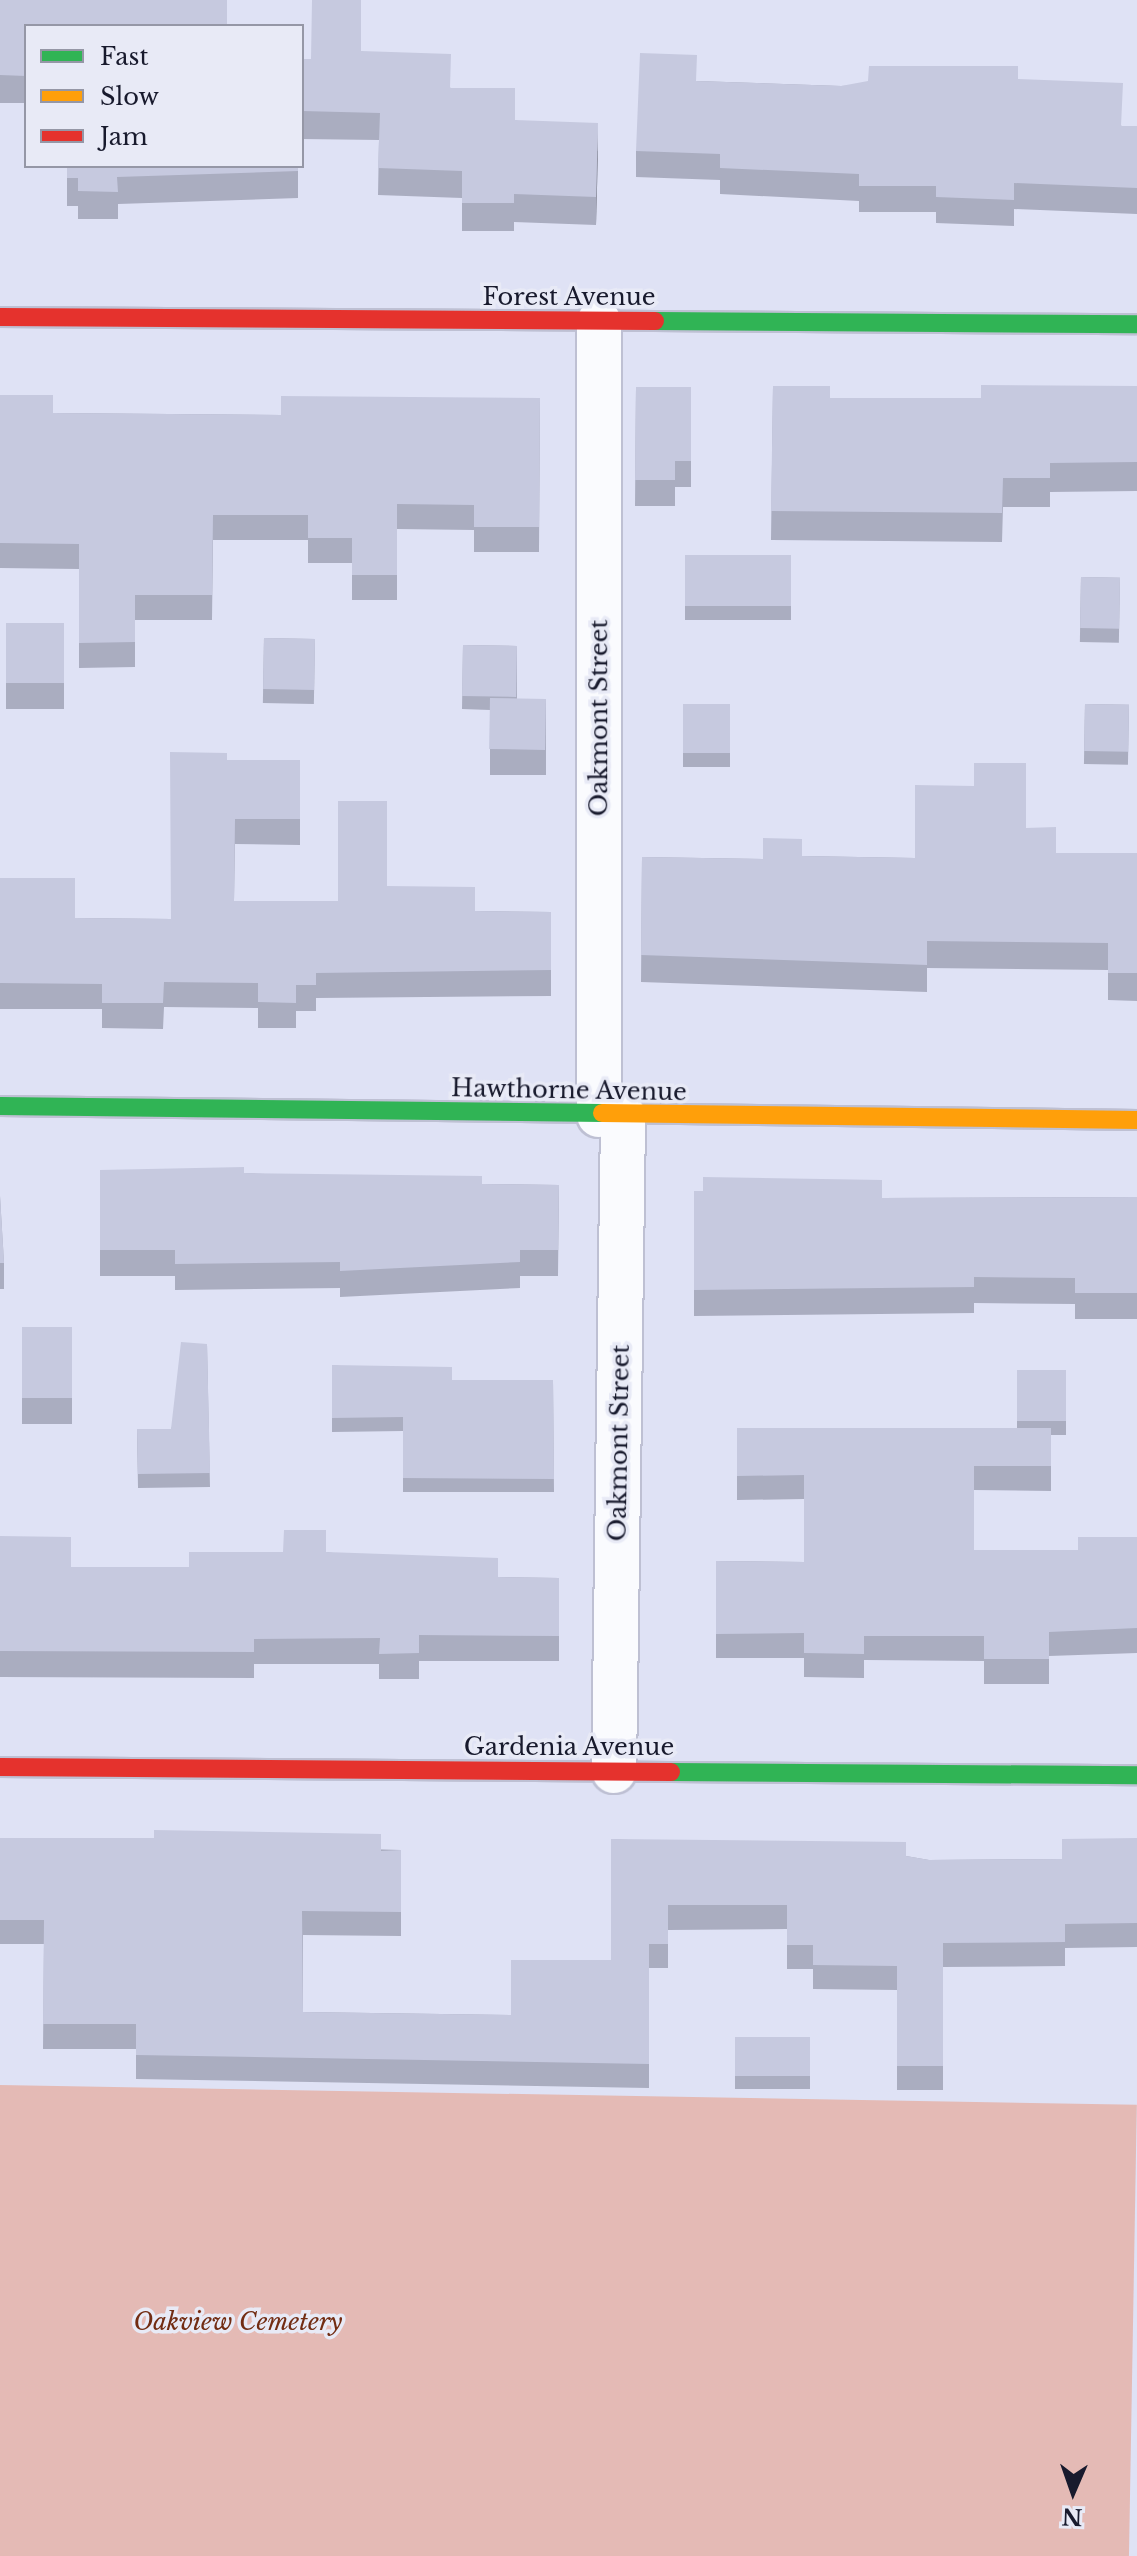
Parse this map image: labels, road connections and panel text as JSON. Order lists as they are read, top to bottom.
{
  "streets": {
    "street": [
      "Forest Avenue",
      "Oakmont Street",
      "Hawthorne Avenue",
      "Gardenia Avenue"
    ]
  },
  "crossings": [
    ["Forest Avenue", "Oakmont Street"],
    ["Oakmont Street", "Hawthorne Avenue"],
    ["Oakmont Street", "Gardenia Avenue"]
  ],
  "parks": ["Oakview Cemetery"],
  "legend": ["Fast", "Slow", "Jam"],
  "north": "bottom"
}
